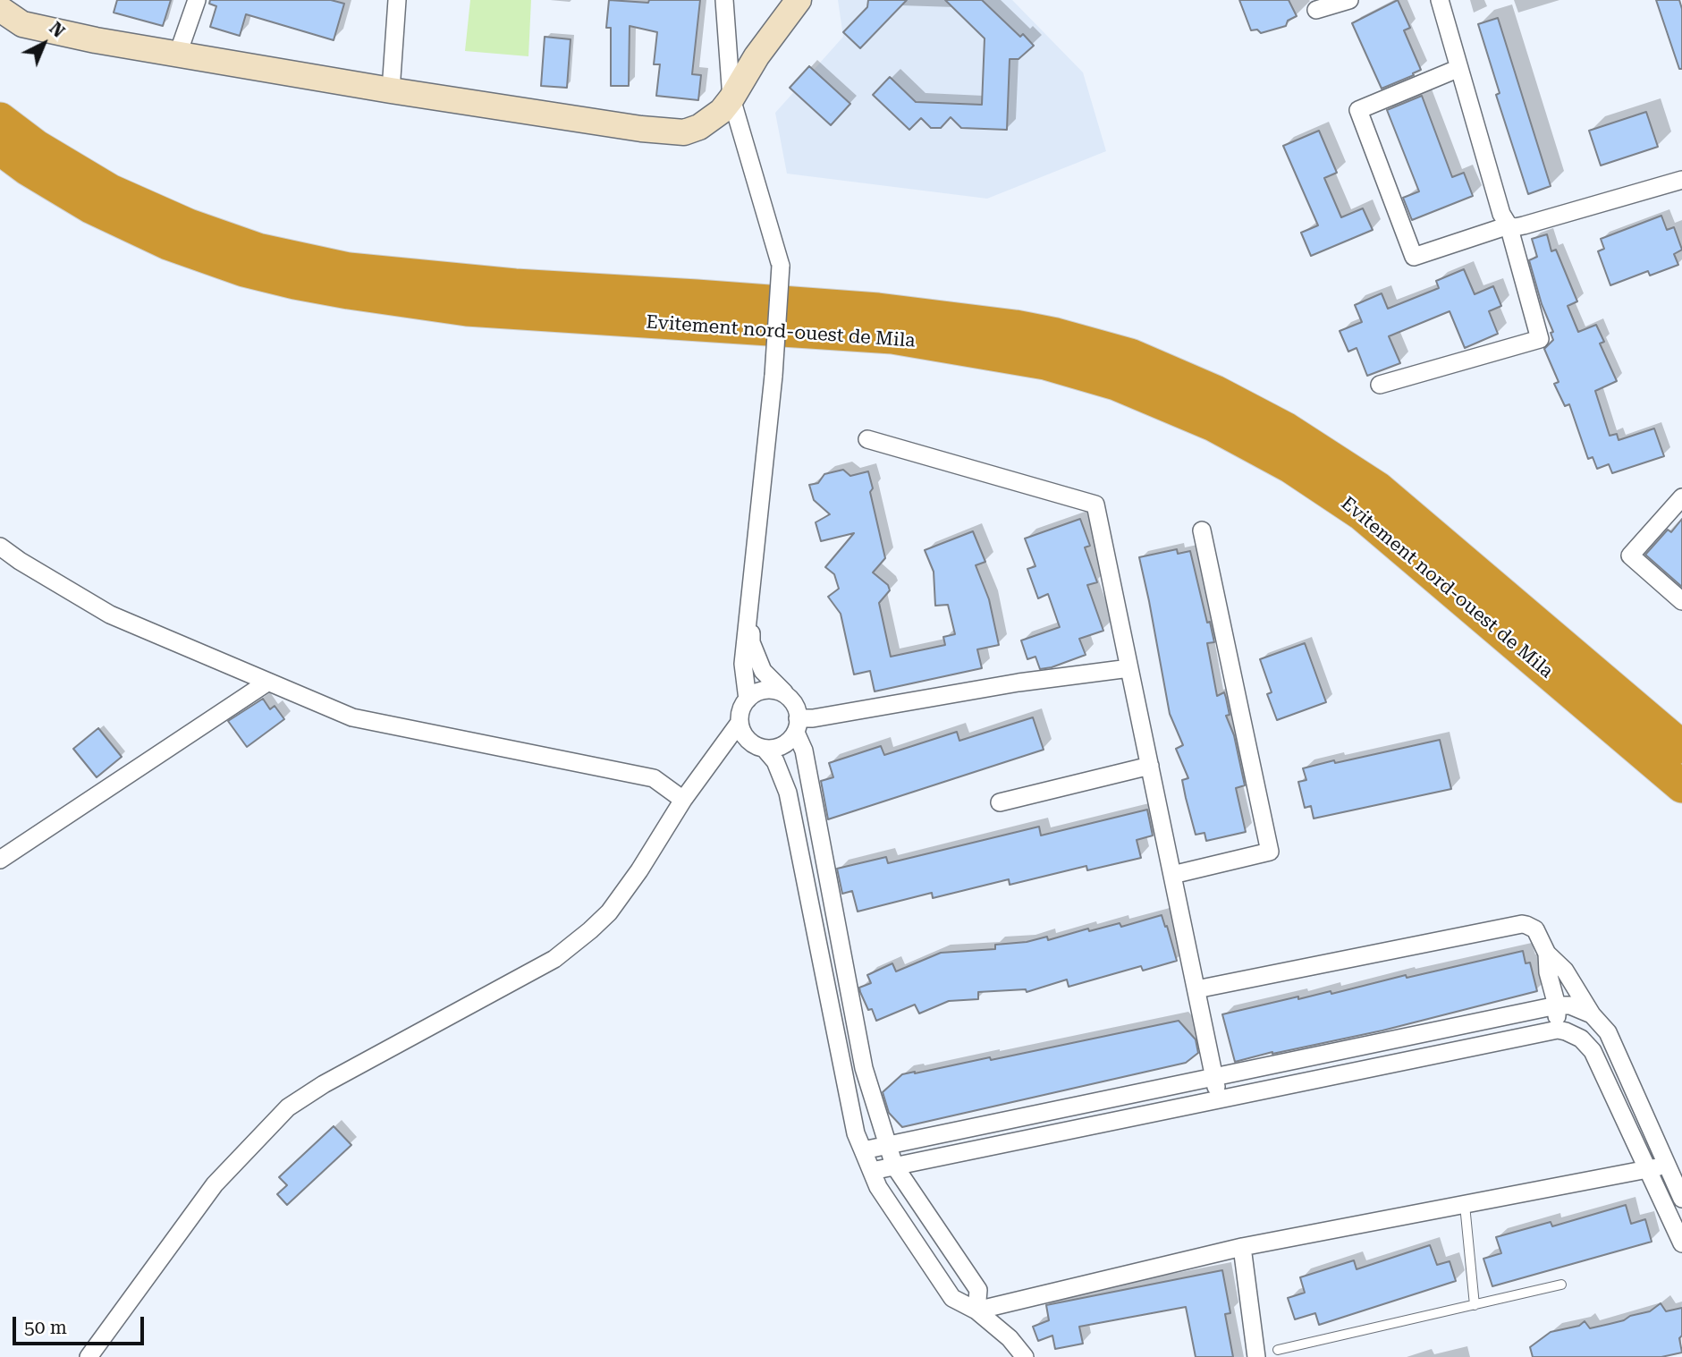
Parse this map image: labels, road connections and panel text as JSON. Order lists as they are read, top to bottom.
{
  "streets": {
    "highway": ["Evitement nord-ouest de Mila"]
  },
  "scale_bar": "50 m",
  "north": "top right"
}
